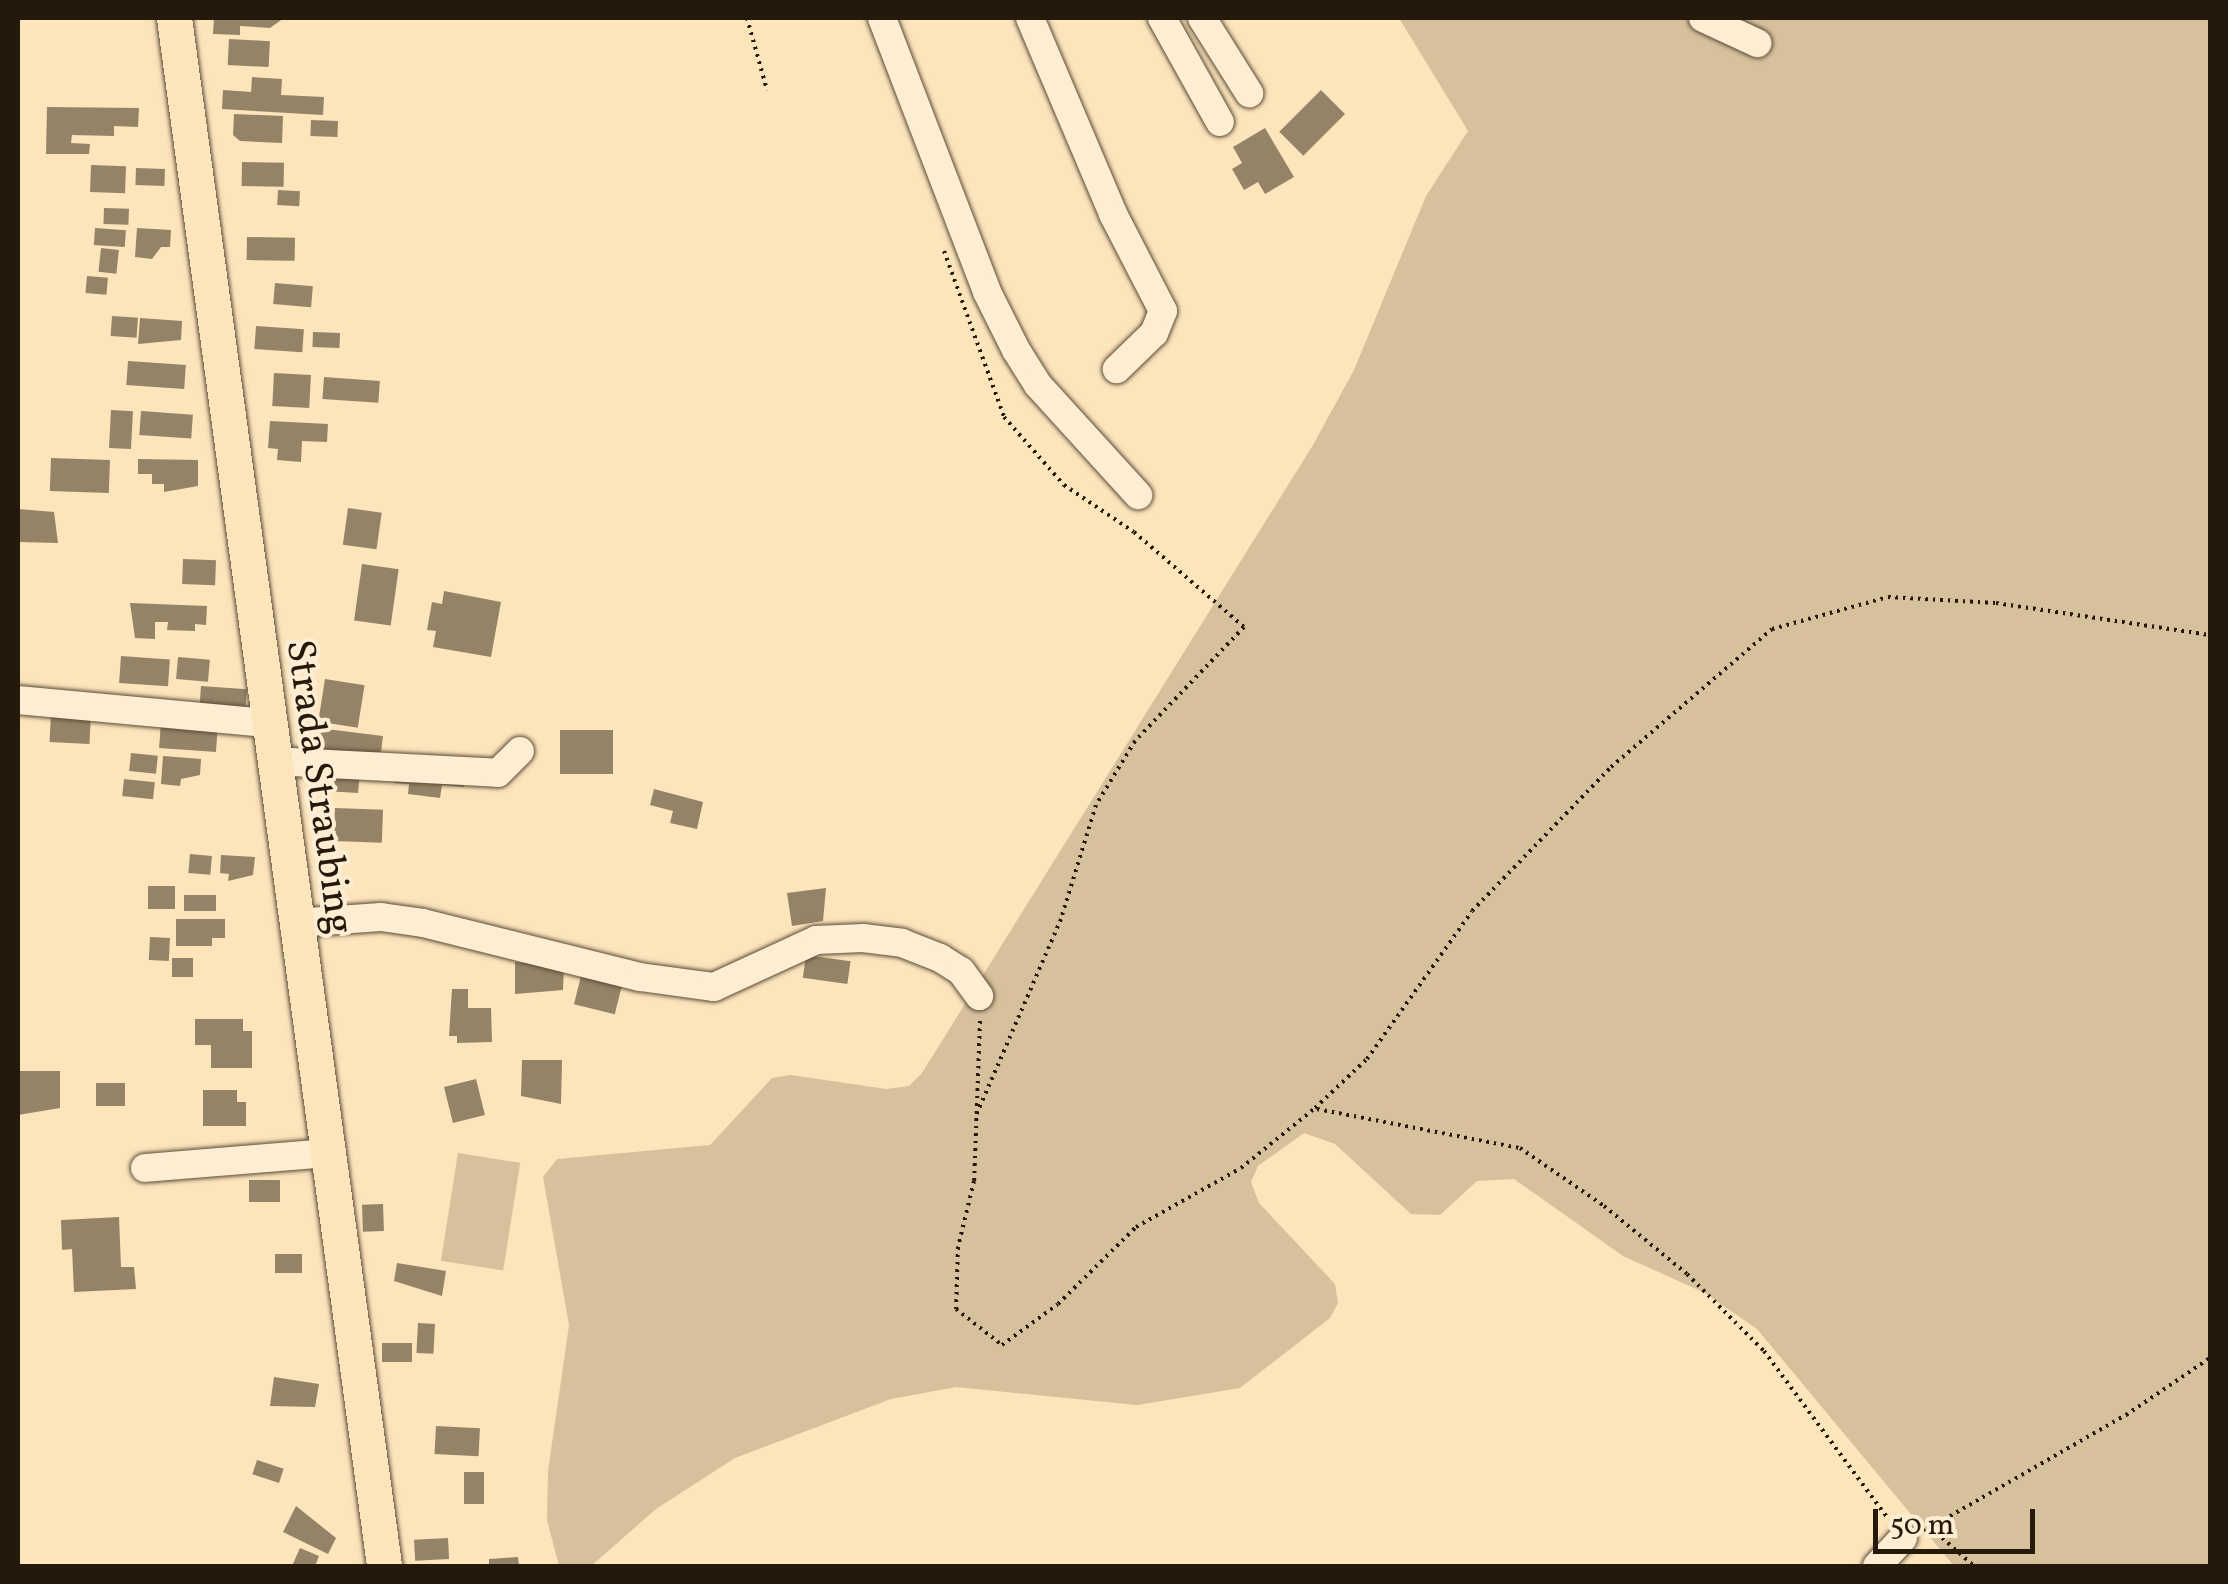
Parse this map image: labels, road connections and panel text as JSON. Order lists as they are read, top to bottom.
{
  "streets": {
    "main road": ["Strada Straubing"]
  },
  "scale_bar": "50 m"
}
